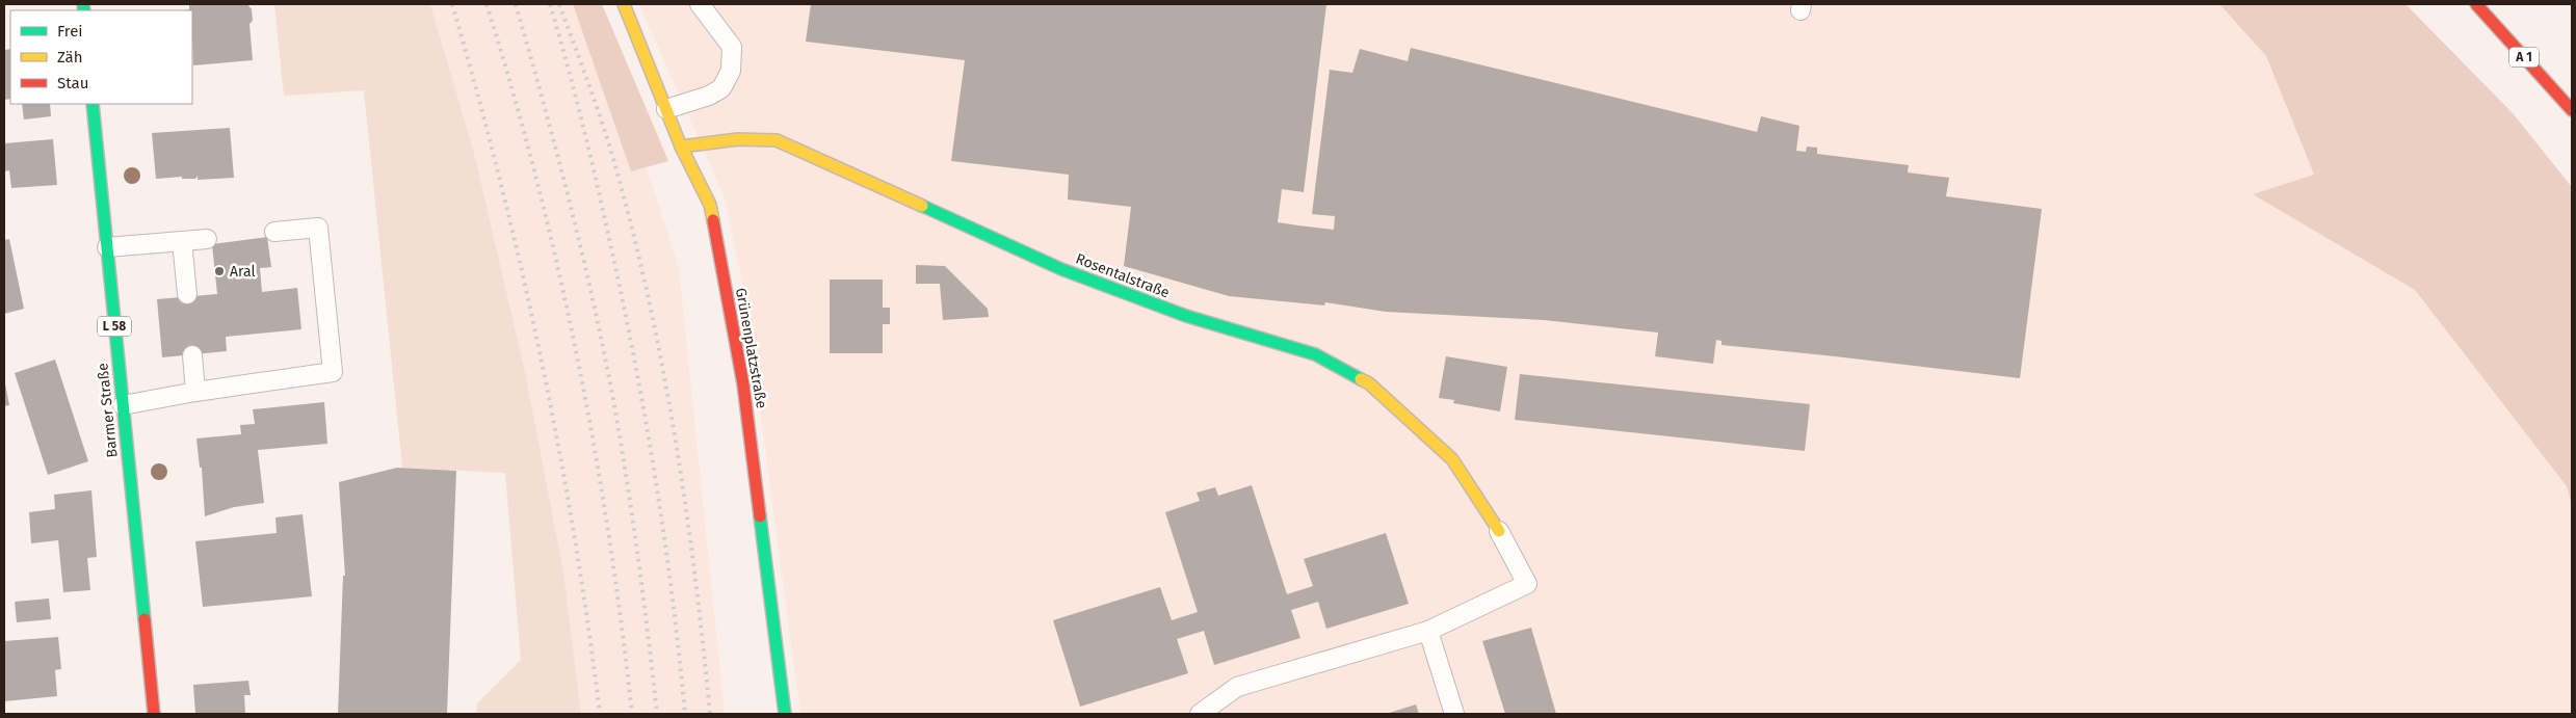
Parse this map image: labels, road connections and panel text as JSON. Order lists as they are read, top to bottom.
{
  "streets": {
    "main road": [
      "A 1",
      "Rosentalstraße",
      "L 58",
      "Grünenplatzstraße",
      "Barmer Straße"
    ]
  },
  "crossings": [
    ["Rosentalstraße", "Grünenplatzstraße"]
  ],
  "places": ["Aral"],
  "legend": ["Frei", "Zäh", "Stau"]
}
